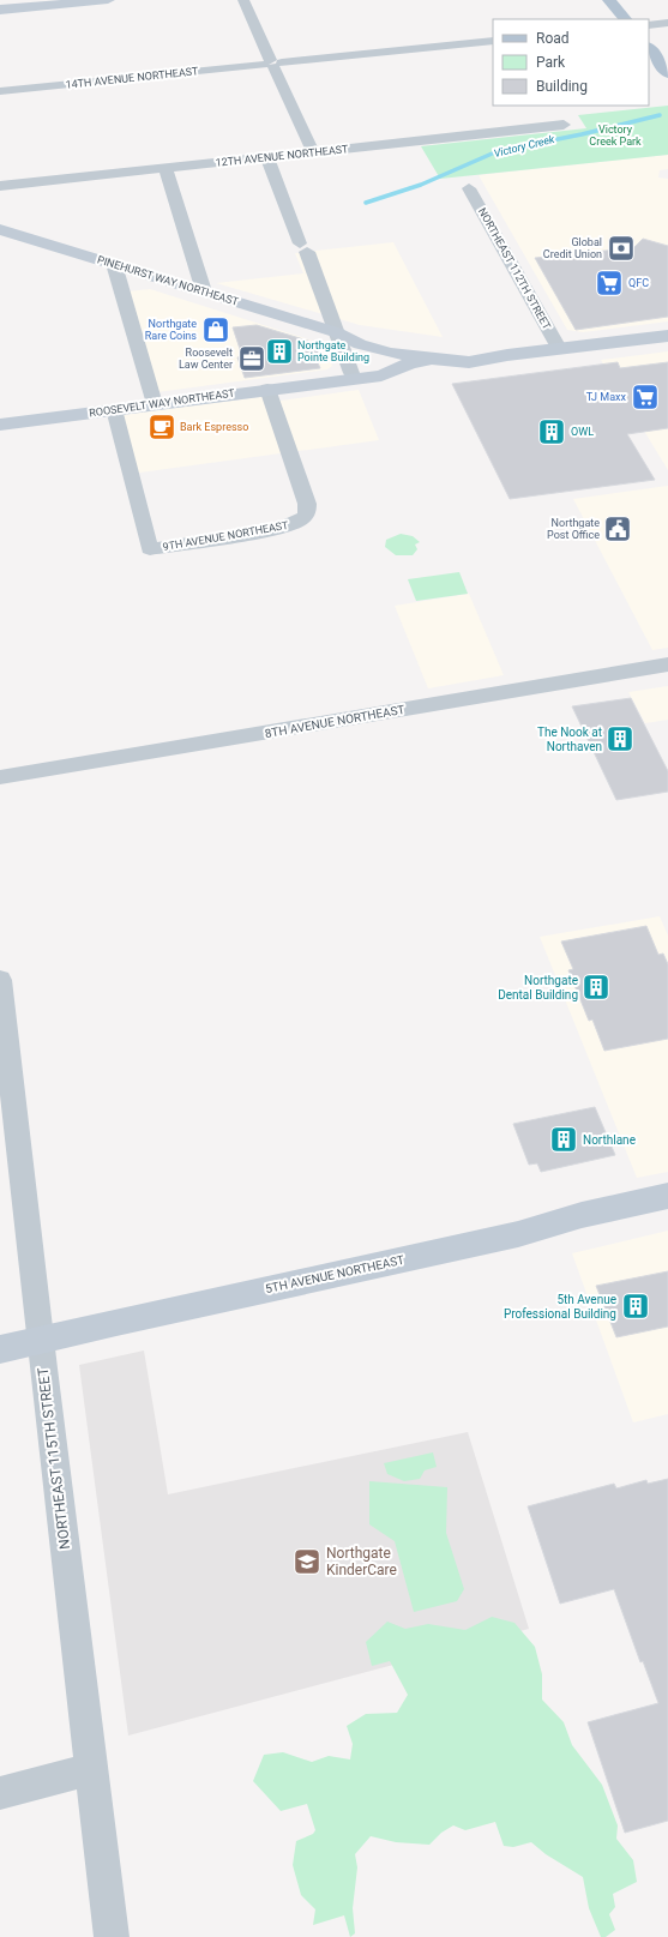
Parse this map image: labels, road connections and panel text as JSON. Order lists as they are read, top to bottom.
{
  "streets": {
    "main road": ["PINEHURST WAY NORTHEAST", "ROOSEVELT WAY NORTHEAST", "5TH AVENUE NORTHEAST"],
    "street": [
      "14TH AVENUE NORTHEAST",
      "12TH AVENUE NORTHEAST",
      "NORTHEAST 112TH STREET",
      "9TH AVENUE NORTHEAST",
      "8TH AVENUE NORTHEAST",
      "NORTHEAST 115TH STREET"
    ]
  },
  "crossings": [
    ["NORTHEAST 112TH STREET", "ROOSEVELT WAY NORTHEAST"],
    ["PINEHURST WAY NORTHEAST", "ROOSEVELT WAY NORTHEAST"],
    ["ROOSEVELT WAY NORTHEAST", "9TH AVENUE NORTHEAST"],
    ["5TH AVENUE NORTHEAST", "NORTHEAST 115TH STREET"]
  ],
  "water": ["Victory Creek"],
  "parks": ["Victory Creek Park"],
  "places": {
    "bank": ["Global Credit Union"],
    "supermarket": ["QFC", "TJ Maxx"],
    "shop": ["Northgate Rare Coins"],
    "building": [
      "Northgate Pointe Building",
      "OWL",
      "The Nook at Northaven",
      "Northgate Dental Building",
      "Northlane",
      "5th Avenue Professional Building"
    ],
    "office": ["Roosevelt Law Center"],
    "cafe": ["Bark Espresso"],
    "public building": ["Northgate Post Office"],
    "school or university": ["Northgate KinderCare"]
  },
  "legend": ["Road", "Park", "Building"]
}
